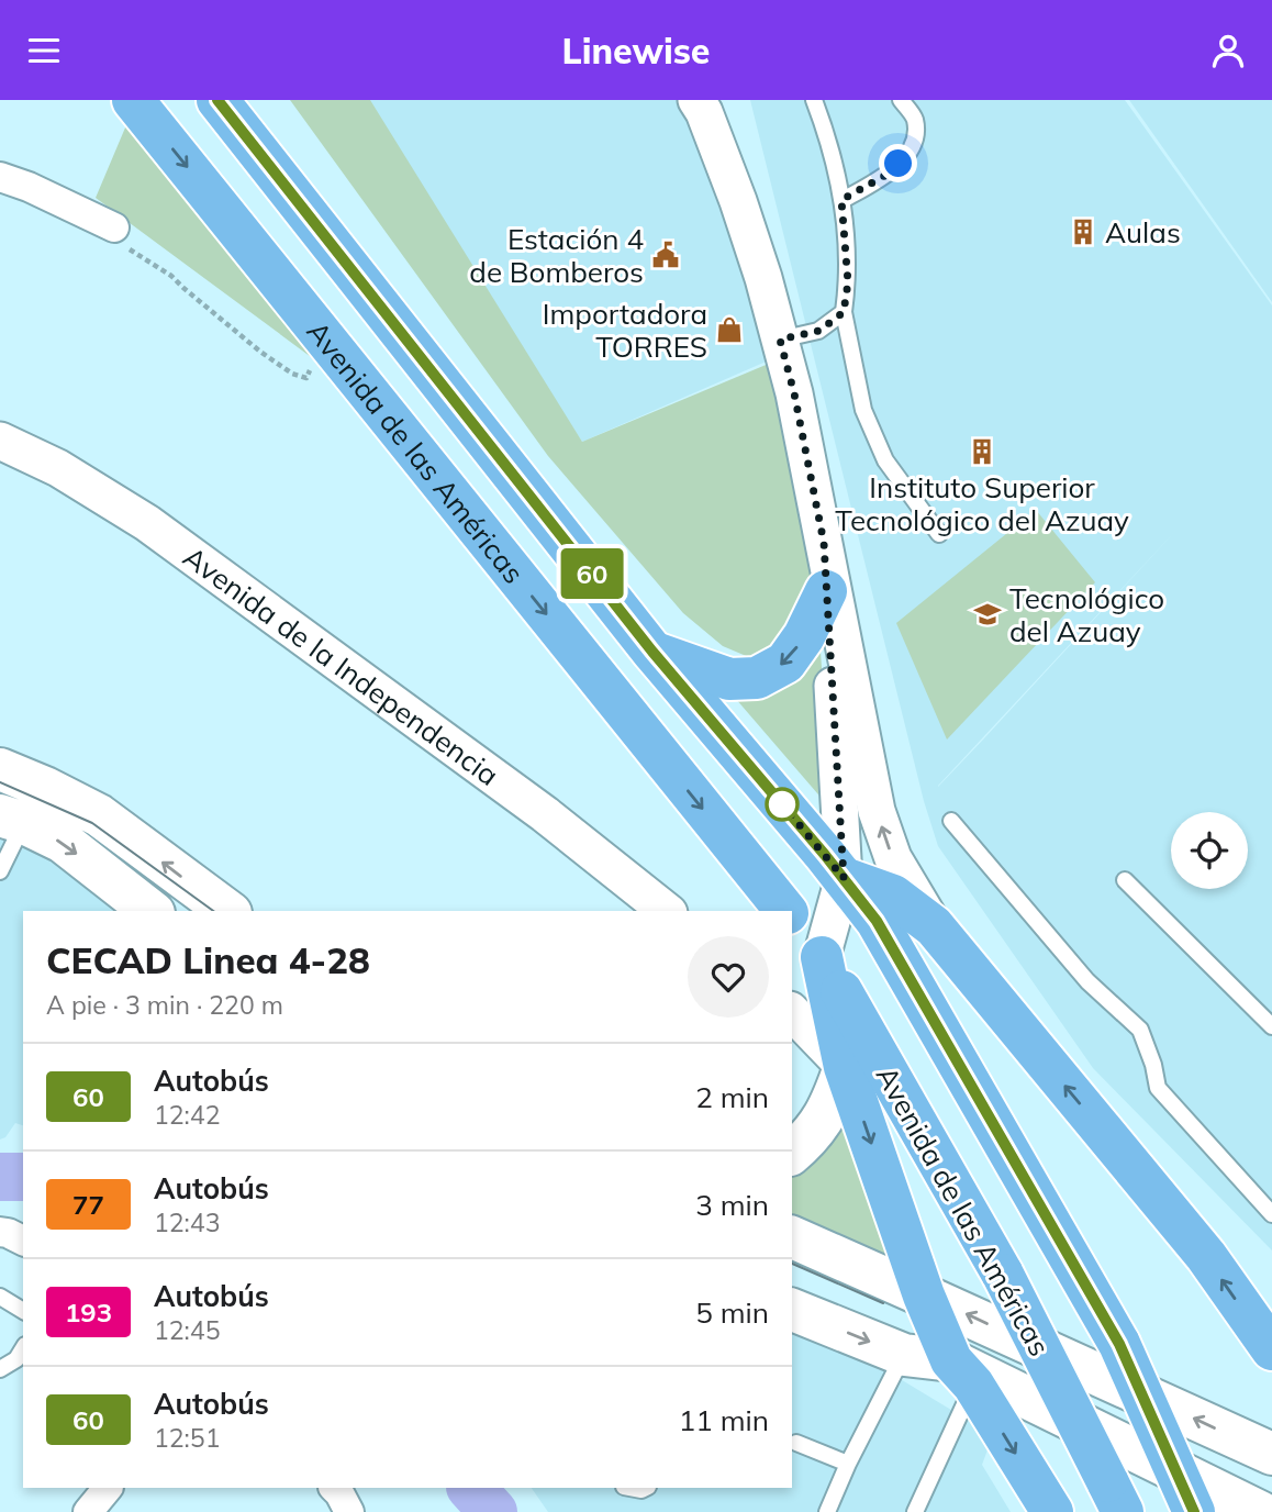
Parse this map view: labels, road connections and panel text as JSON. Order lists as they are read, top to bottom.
{
  "streets": {
    "main road": ["Avenida de las Américas"],
    "street": ["Avenida de la Independencia"]
  },
  "places": {
    "building": ["Aulas", "Instituto Superior Tecnológico del Azuay"],
    "public building": ["Estación 4 de Bomberos"],
    "shop": ["Importadora TORRES"],
    "school or university": ["Tecnológico del Azuay"]
  },
  "lines": ["bus line 60"],
  "page": {
    "header": "Linewise",
    "on_map": "60",
    "heading": ["CECAD Linea 4-28", "A pie · 3 min · 220 m"],
    "list": [
      {
        "mark": "60",
        "name": "Autobús",
        "note": "12:42",
        "value": "2 min"
      },
      {
        "mark": "77",
        "name": "Autobús",
        "note": "12:43",
        "value": "3 min"
      },
      {
        "mark": "193",
        "name": "Autobús",
        "note": "12:45",
        "value": "5 min"
      },
      {
        "mark": "60",
        "name": "Autobús",
        "note": "12:51",
        "value": "11 min"
      }
    ]
  }
}
